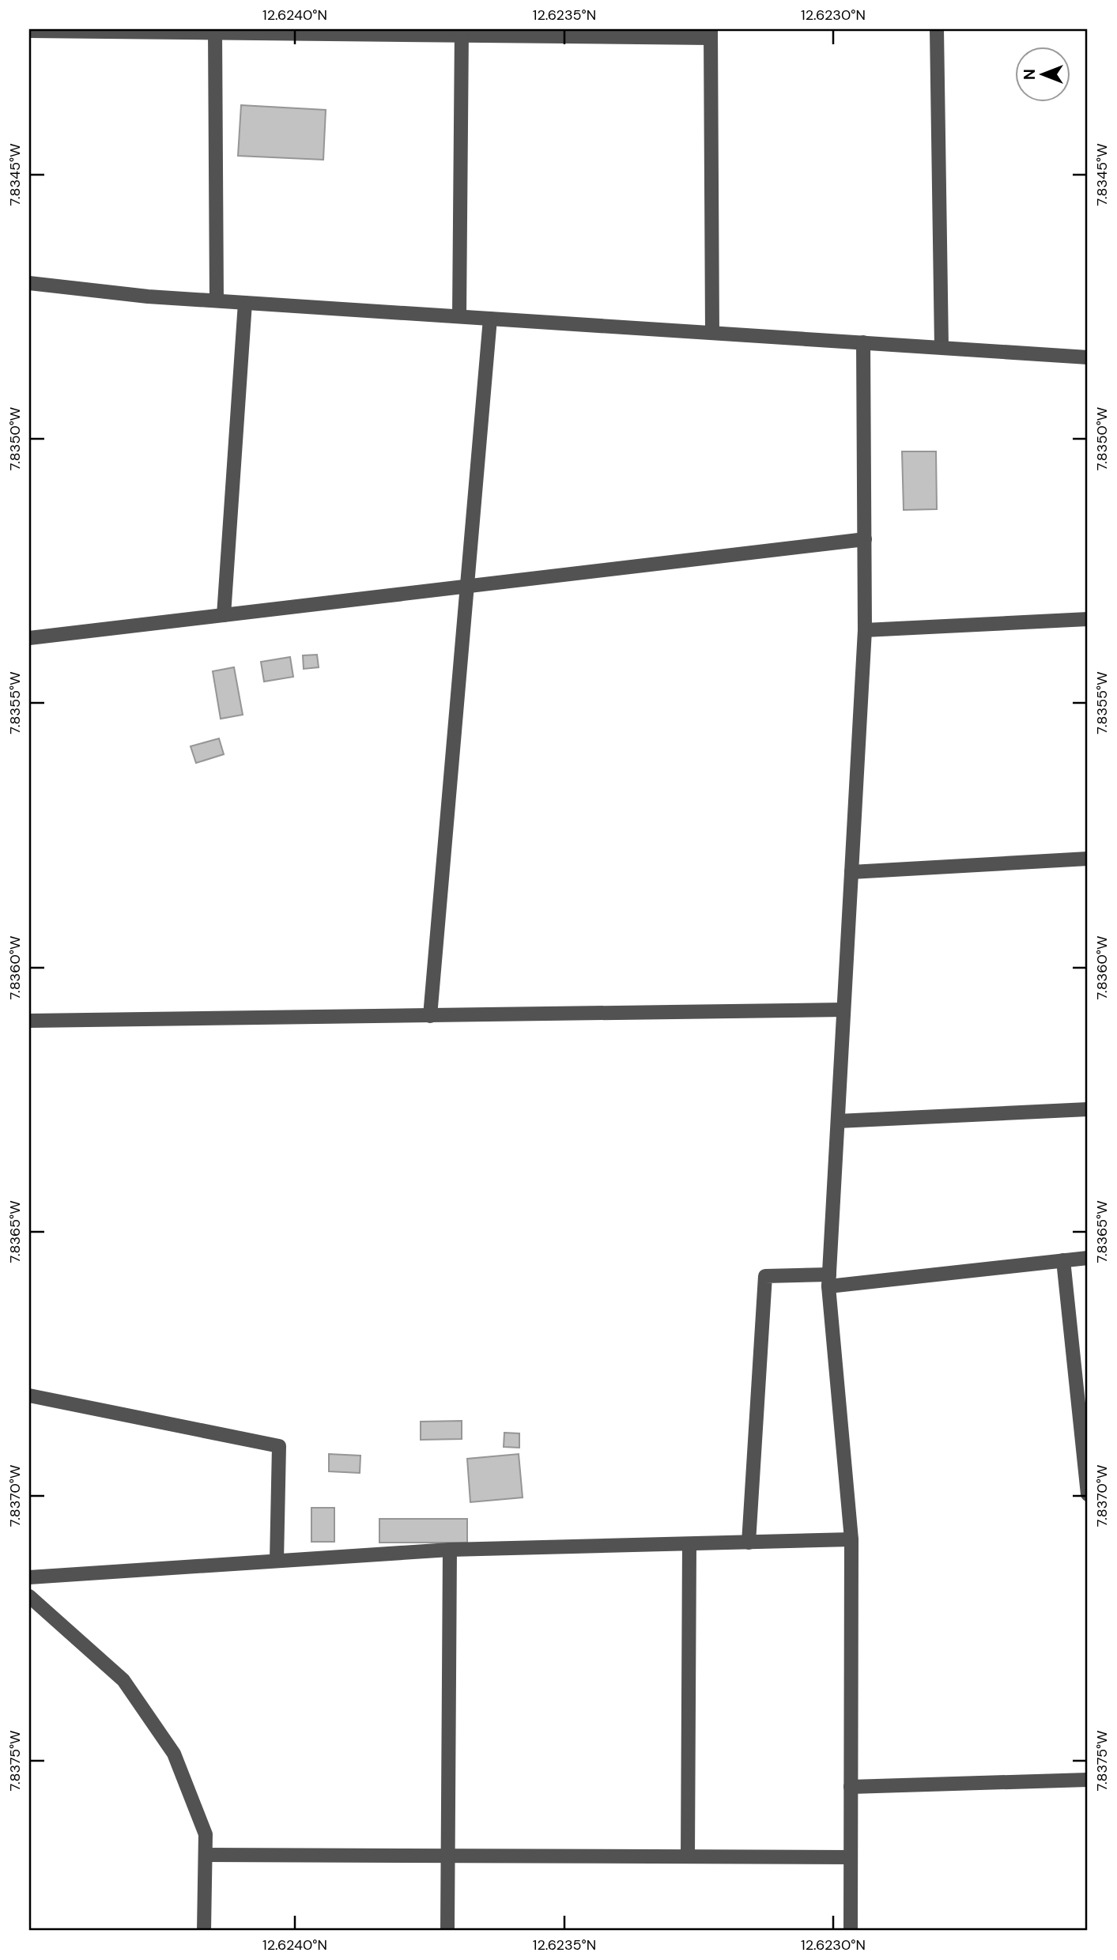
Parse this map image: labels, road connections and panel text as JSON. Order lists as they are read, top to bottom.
{
  "north": "left",
  "coordinates": [
    "12.6240°N",
    "12.6235°N",
    "12.6230°N",
    "7.8345°W",
    "7.8350°W",
    "7.8355°W",
    "7.8360°W",
    "7.8365°W",
    "7.8370°W",
    "7.8375°W"
  ]
}
